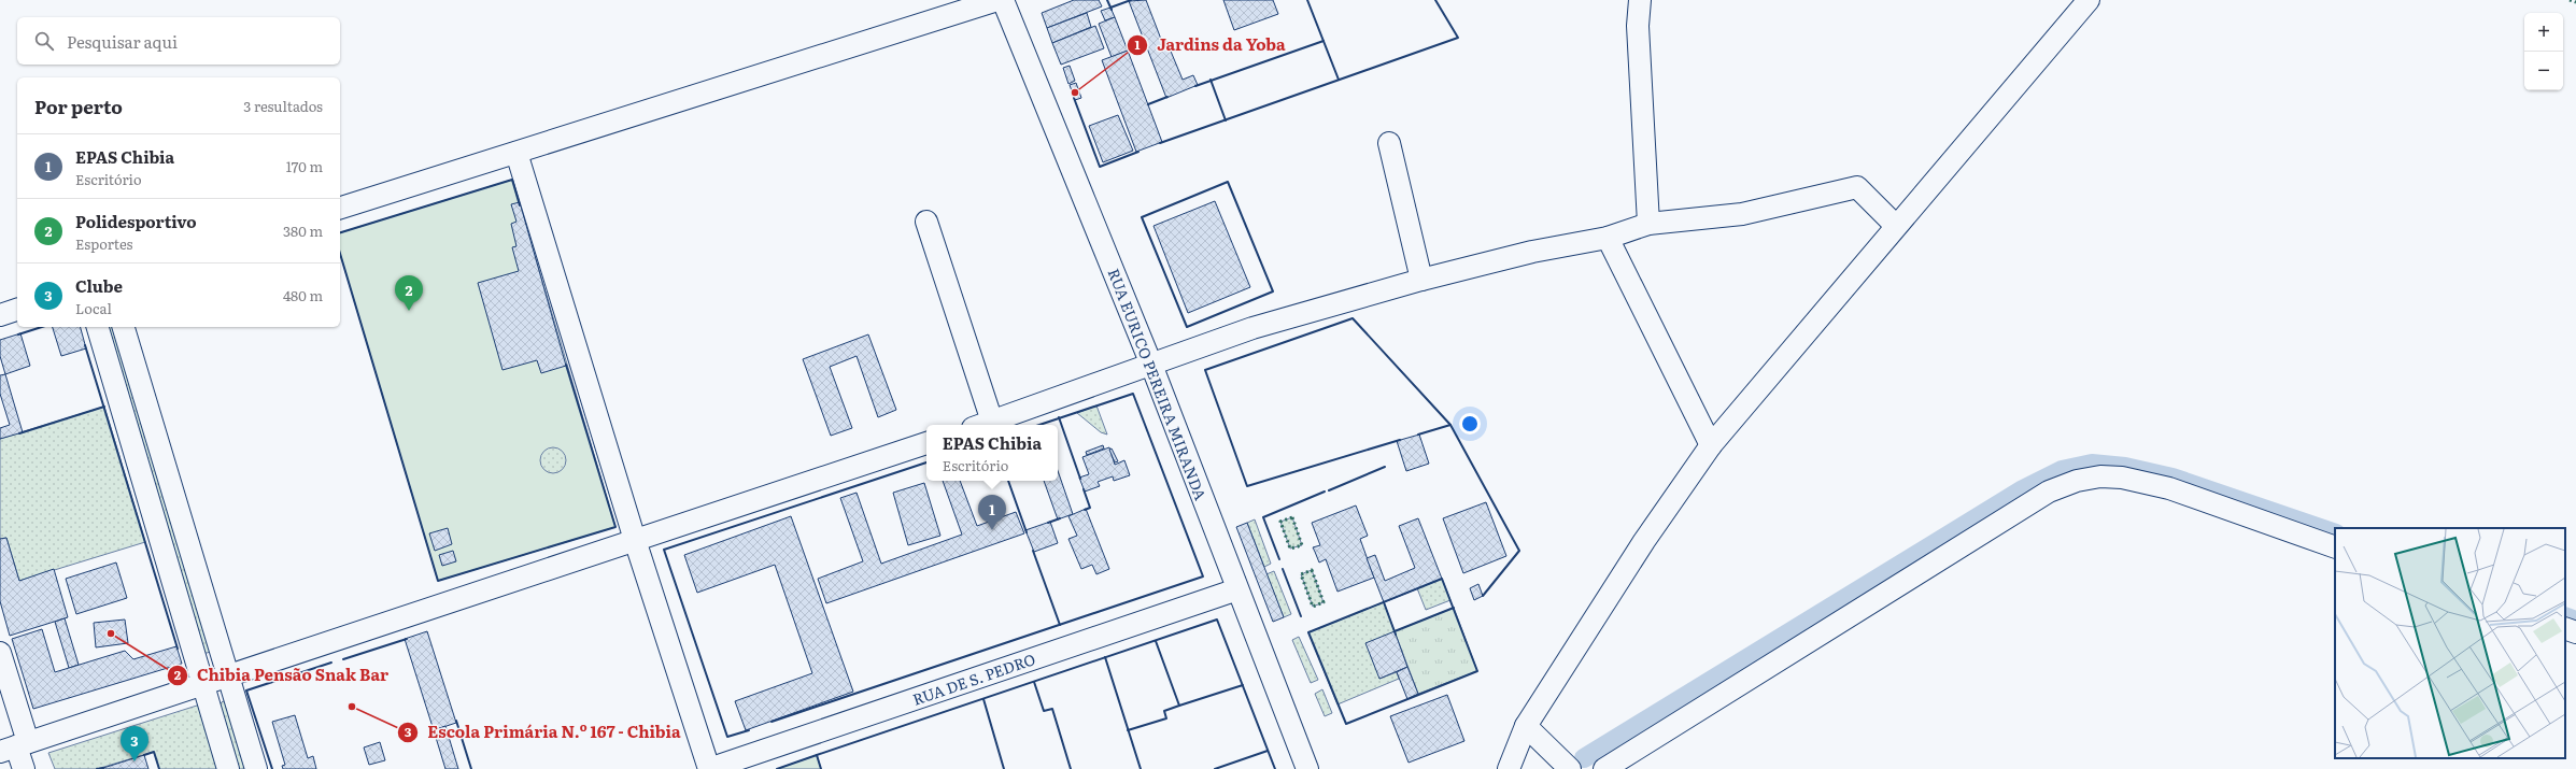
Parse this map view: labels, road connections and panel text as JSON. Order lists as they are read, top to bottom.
{
  "streets": {
    "street": ["RUA EURICO PEREIRA MIRANDA", "RUA DE S. PEDRO"]
  },
  "crossings": [
    ["RUA EURICO PEREIRA MIRANDA", "RUA DE S. PEDRO"]
  ],
  "places": ["Jardins da Yoba", "Chibia Pensão Snak Bar", "Escola Primária N.º 167 - Chibia"],
  "page": {
    "map_buttons": ["+", "−"],
    "search": "Pesquisar aqui",
    "heading": ["Por perto", "3 resultados"],
    "list": [
      {
        "mark": "1",
        "name": "EPAS Chibia",
        "note": "Escritório",
        "value": "170 m"
      },
      {
        "mark": "2",
        "name": "Polidesportivo",
        "note": "Esportes",
        "value": "380 m"
      },
      {
        "mark": "3",
        "name": "Clube",
        "note": "Local",
        "value": "480 m"
      }
    ],
    "pins": ["2", "1", "3"],
    "popup": ["EPAS Chibia", "Escritório"]
  }
}
